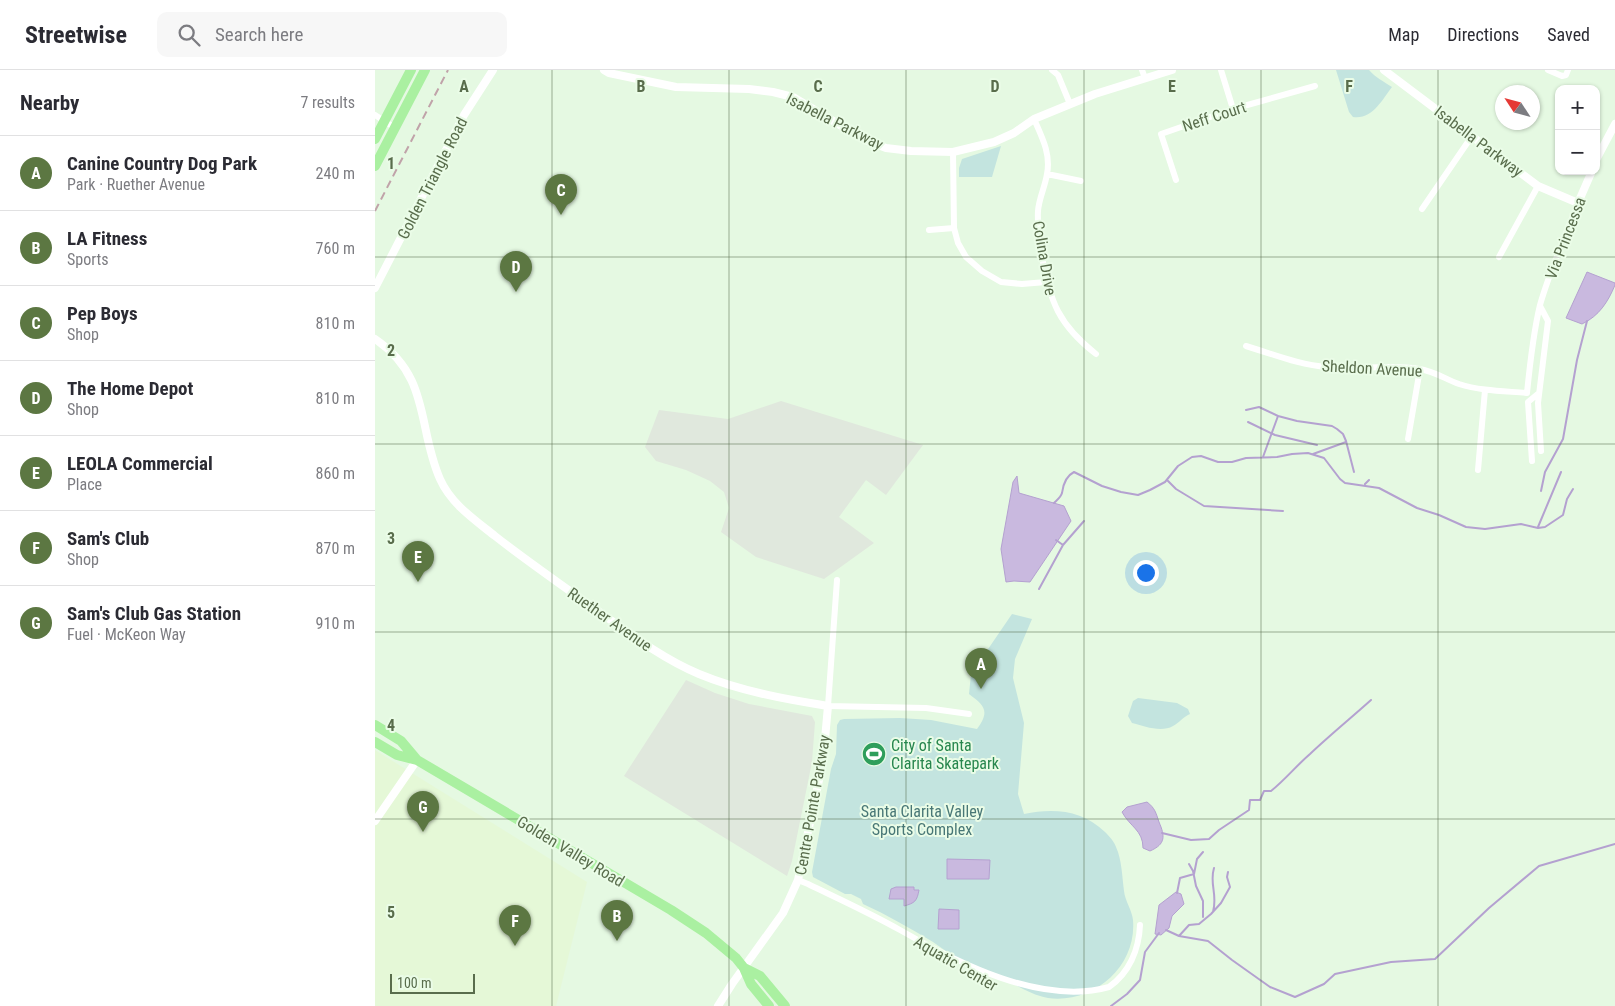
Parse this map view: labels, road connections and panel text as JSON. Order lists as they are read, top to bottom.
{
  "streets": {
    "main road": ["Golden Valley Road"],
    "street": [
      "Neff Court",
      "Isabella Parkway",
      "Golden Triangle Road",
      "Via Princessa",
      "Colina Drive",
      "Sheldon Avenue",
      "Ruether Avenue",
      "Centre Pointe Parkway",
      "Aquatic Center"
    ]
  },
  "crossings": [
    ["Isabella Parkway", "Via Princessa"],
    ["Isabella Parkway", "Colina Drive"],
    ["Via Princessa", "Sheldon Avenue"],
    ["Ruether Avenue", "Centre Pointe Parkway"],
    ["Centre Pointe Parkway", "Golden Valley Road"],
    ["Centre Pointe Parkway", "Aquatic Center"]
  ],
  "parks": ["Santa Clarita Valley Sports Complex"],
  "places": {
    "sports": ["City of Santa Clarita Skatepark"]
  },
  "scale_bar": "100 m",
  "north": "top left",
  "page": {
    "header": "Streetwise",
    "search": "Search here",
    "nav": ["Map", "Directions", "Saved"],
    "heading": ["Nearby", "7 results"],
    "map_buttons": ["+", "−"],
    "list": [
      {
        "mark": "A",
        "name": "Canine Country Dog Park",
        "note": "Park · Ruether Avenue",
        "value": "240 m"
      },
      {
        "mark": "B",
        "name": "LA Fitness",
        "note": "Sports",
        "value": "760 m"
      },
      {
        "mark": "C",
        "name": "Pep Boys",
        "note": "Shop",
        "value": "810 m"
      },
      {
        "mark": "D",
        "name": "The Home Depot",
        "note": "Shop",
        "value": "810 m"
      },
      {
        "mark": "E",
        "name": "LEOLA Commercial",
        "note": "Place",
        "value": "860 m"
      },
      {
        "mark": "F",
        "name": "Sam's Club",
        "note": "Shop",
        "value": "870 m"
      },
      {
        "mark": "G",
        "name": "Sam's Club Gas Station",
        "note": "Fuel · McKeon Way",
        "value": "910 m"
      }
    ],
    "pins": [
      "C",
      "D",
      "E",
      "A",
      "G",
      "B",
      "F"
    ],
    "scale": "100 m"
  },
  "grid": {
    "columns": [
      "A",
      "B",
      "C",
      "D",
      "E",
      "F"
    ],
    "rows": [
      "1",
      "2",
      "3",
      "4",
      "5"
    ]
  }
}
